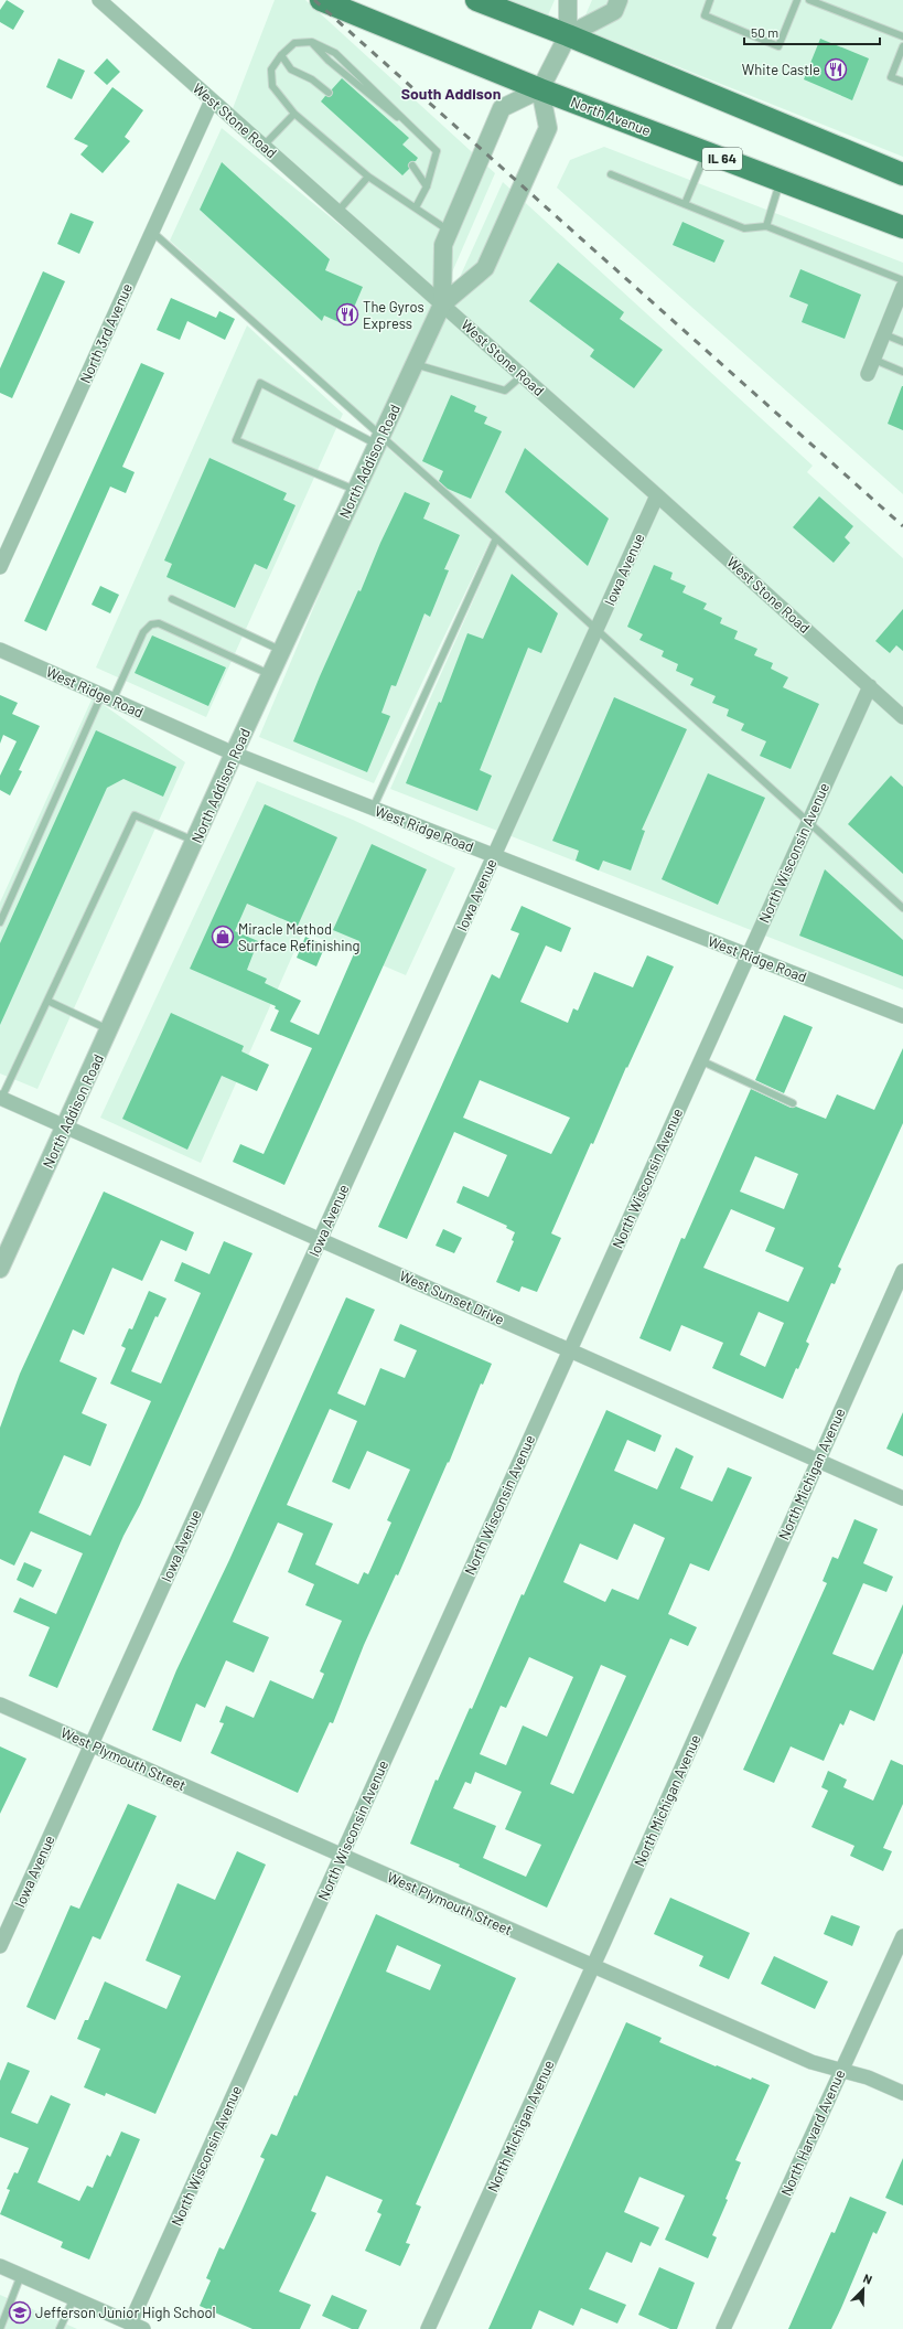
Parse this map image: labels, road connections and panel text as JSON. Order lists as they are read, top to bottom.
{
  "streets": {
    "main road": ["North Avenue", "IL 64"],
    "street": [
      "West Stone Road",
      "North 3rd Avenue",
      "North Addison Road",
      "Iowa Avenue",
      "West Ridge Road",
      "North Wisconsin Avenue",
      "West Sunset Drive",
      "North Michigan Avenue",
      "West Plymouth Street",
      "North Harvard Avenue"
    ]
  },
  "crossings": [
    ["North Avenue", "North Addison Road"],
    ["West Stone Road", "North 3rd Avenue"],
    ["West Stone Road", "North Addison Road"],
    ["West Stone Road", "Iowa Avenue"],
    ["West Stone Road", "North Wisconsin Avenue"],
    ["North Addison Road", "West Ridge Road"],
    ["North Addison Road", "West Sunset Drive"],
    ["Iowa Avenue", "West Ridge Road"],
    ["Iowa Avenue", "West Sunset Drive"],
    ["Iowa Avenue", "West Plymouth Street"],
    ["West Ridge Road", "North Wisconsin Avenue"],
    ["North Wisconsin Avenue", "West Sunset Drive"],
    ["North Wisconsin Avenue", "West Plymouth Street"],
    ["West Sunset Drive", "North Michigan Avenue"],
    ["North Michigan Avenue", "West Plymouth Street"],
    ["West Plymouth Street", "North Harvard Avenue"]
  ],
  "districts": ["South Addison"],
  "places": {
    "restaurant": ["White Castle", "The Gyros Express"],
    "shop": ["Miracle Method Surface Refinishing"],
    "school or university": ["Jefferson Junior High School"]
  },
  "scale_bar": "50 m",
  "north": "top right"
}
